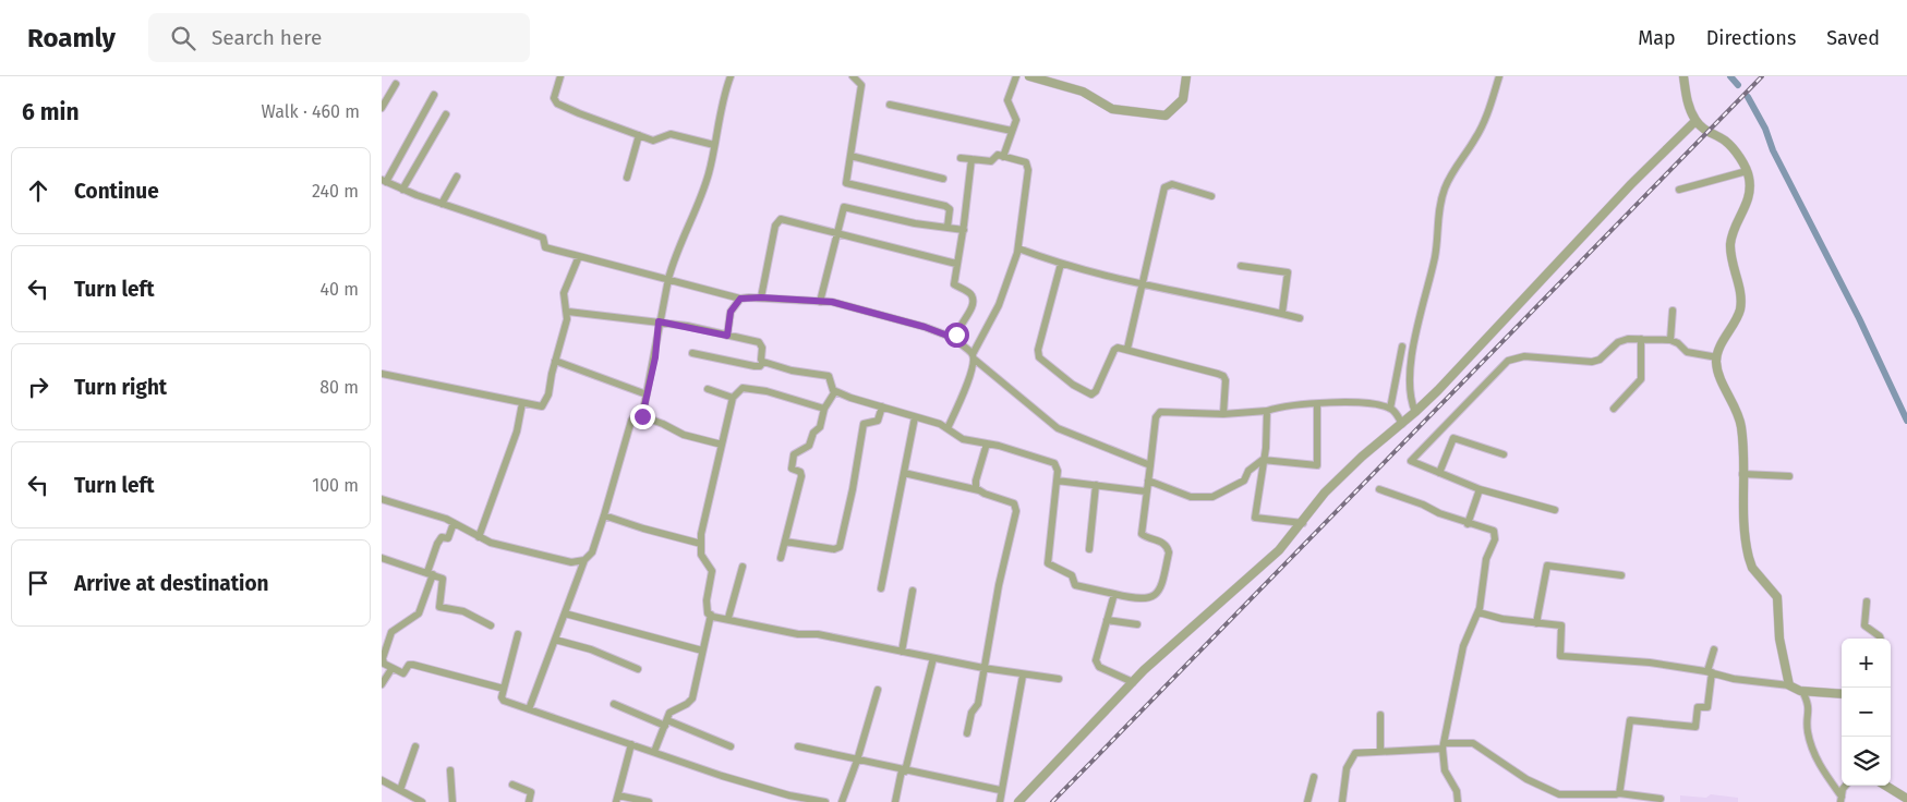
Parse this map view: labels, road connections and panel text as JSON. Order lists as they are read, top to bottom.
{
  "page": {
    "header": "Roamly",
    "search": "Search here",
    "nav": ["Map", "Directions", "Saved"],
    "heading": ["6 min", "Walk · 460 m"],
    "list": [
      ["Continue", "240 m"],
      ["Turn left", "40 m"],
      ["Turn right", "80 m"],
      ["Turn left", "100 m"],
      "Arrive at destination"
    ],
    "map_buttons": ["+", "−"]
  }
}
